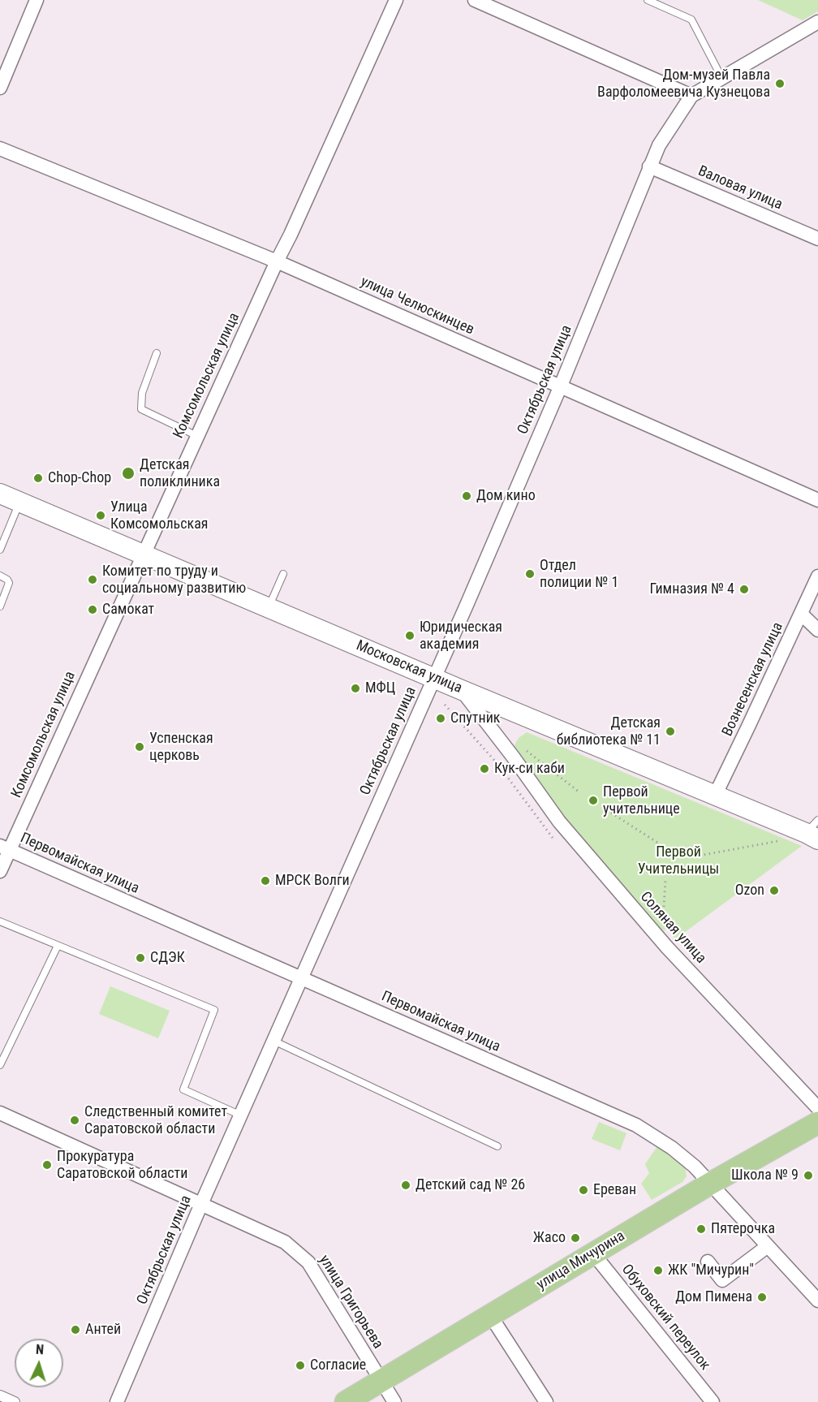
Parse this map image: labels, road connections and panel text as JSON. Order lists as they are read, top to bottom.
{
  "streets": {
    "main road": ["Московская улица", "улица Мичурина"],
    "street": [
      "Валовая улица",
      "улица Челюскинцев",
      "Комсомольская улица",
      "Октябрьская улица",
      "Вознесенская улица",
      "Первомайская улица",
      "Соляная улица",
      "улица Григорьева",
      "Обуховский переулок"
    ]
  },
  "crossings": [
    ["Валовая улица", "Октябрьская улица"],
    ["улица Челюскинцев", "Комсомольская улица"],
    ["улица Челюскинцев", "Октябрьская улица"],
    ["Комсомольская улица", "Московская улица"],
    ["Комсомольская улица", "Первомайская улица"],
    ["Октябрьская улица", "Московская улица"],
    ["Октябрьская улица", "Первомайская улица"],
    ["Октябрьская улица", "улица Григорьева"],
    ["Московская улица", "Вознесенская улица"],
    ["Московская улица", "Соляная улица"],
    ["Первомайская улица", "улица Мичурина"],
    ["улица Мичурина", "улица Григорьева"],
    ["улица Мичурина", "Обуховский переулок"]
  ],
  "parks": ["Первой Учительницы"],
  "places": [
    "Дом-музей Павла Варфоломеевича Кузнецова",
    "Детская поликлиника",
    "Chop-Chop",
    "Дом кино",
    "Улица Комсомольская",
    "Отдел полиции № 1",
    "Комитет по труду и социальному развитию",
    "Гимназия № 4",
    "Самокат",
    "Юридическая академия",
    "МФЦ",
    "Спутник",
    "Детская библиотека № 11",
    "Успенская церковь",
    "Кук-си каби",
    "Первой учительнице",
    "МРСК Волги",
    "Ozon",
    "СДЭК",
    "Следственный комитет Саратовской области",
    "Прокуратура Саратовской области",
    "Школа № 9",
    "Детский сад № 26",
    "Ереван",
    "Пятерочка",
    "Жасо",
    "ЖК \"Мичурин\"",
    "Дом Пимена",
    "Антей",
    "Согласие"
  ],
  "north": "top"
}
